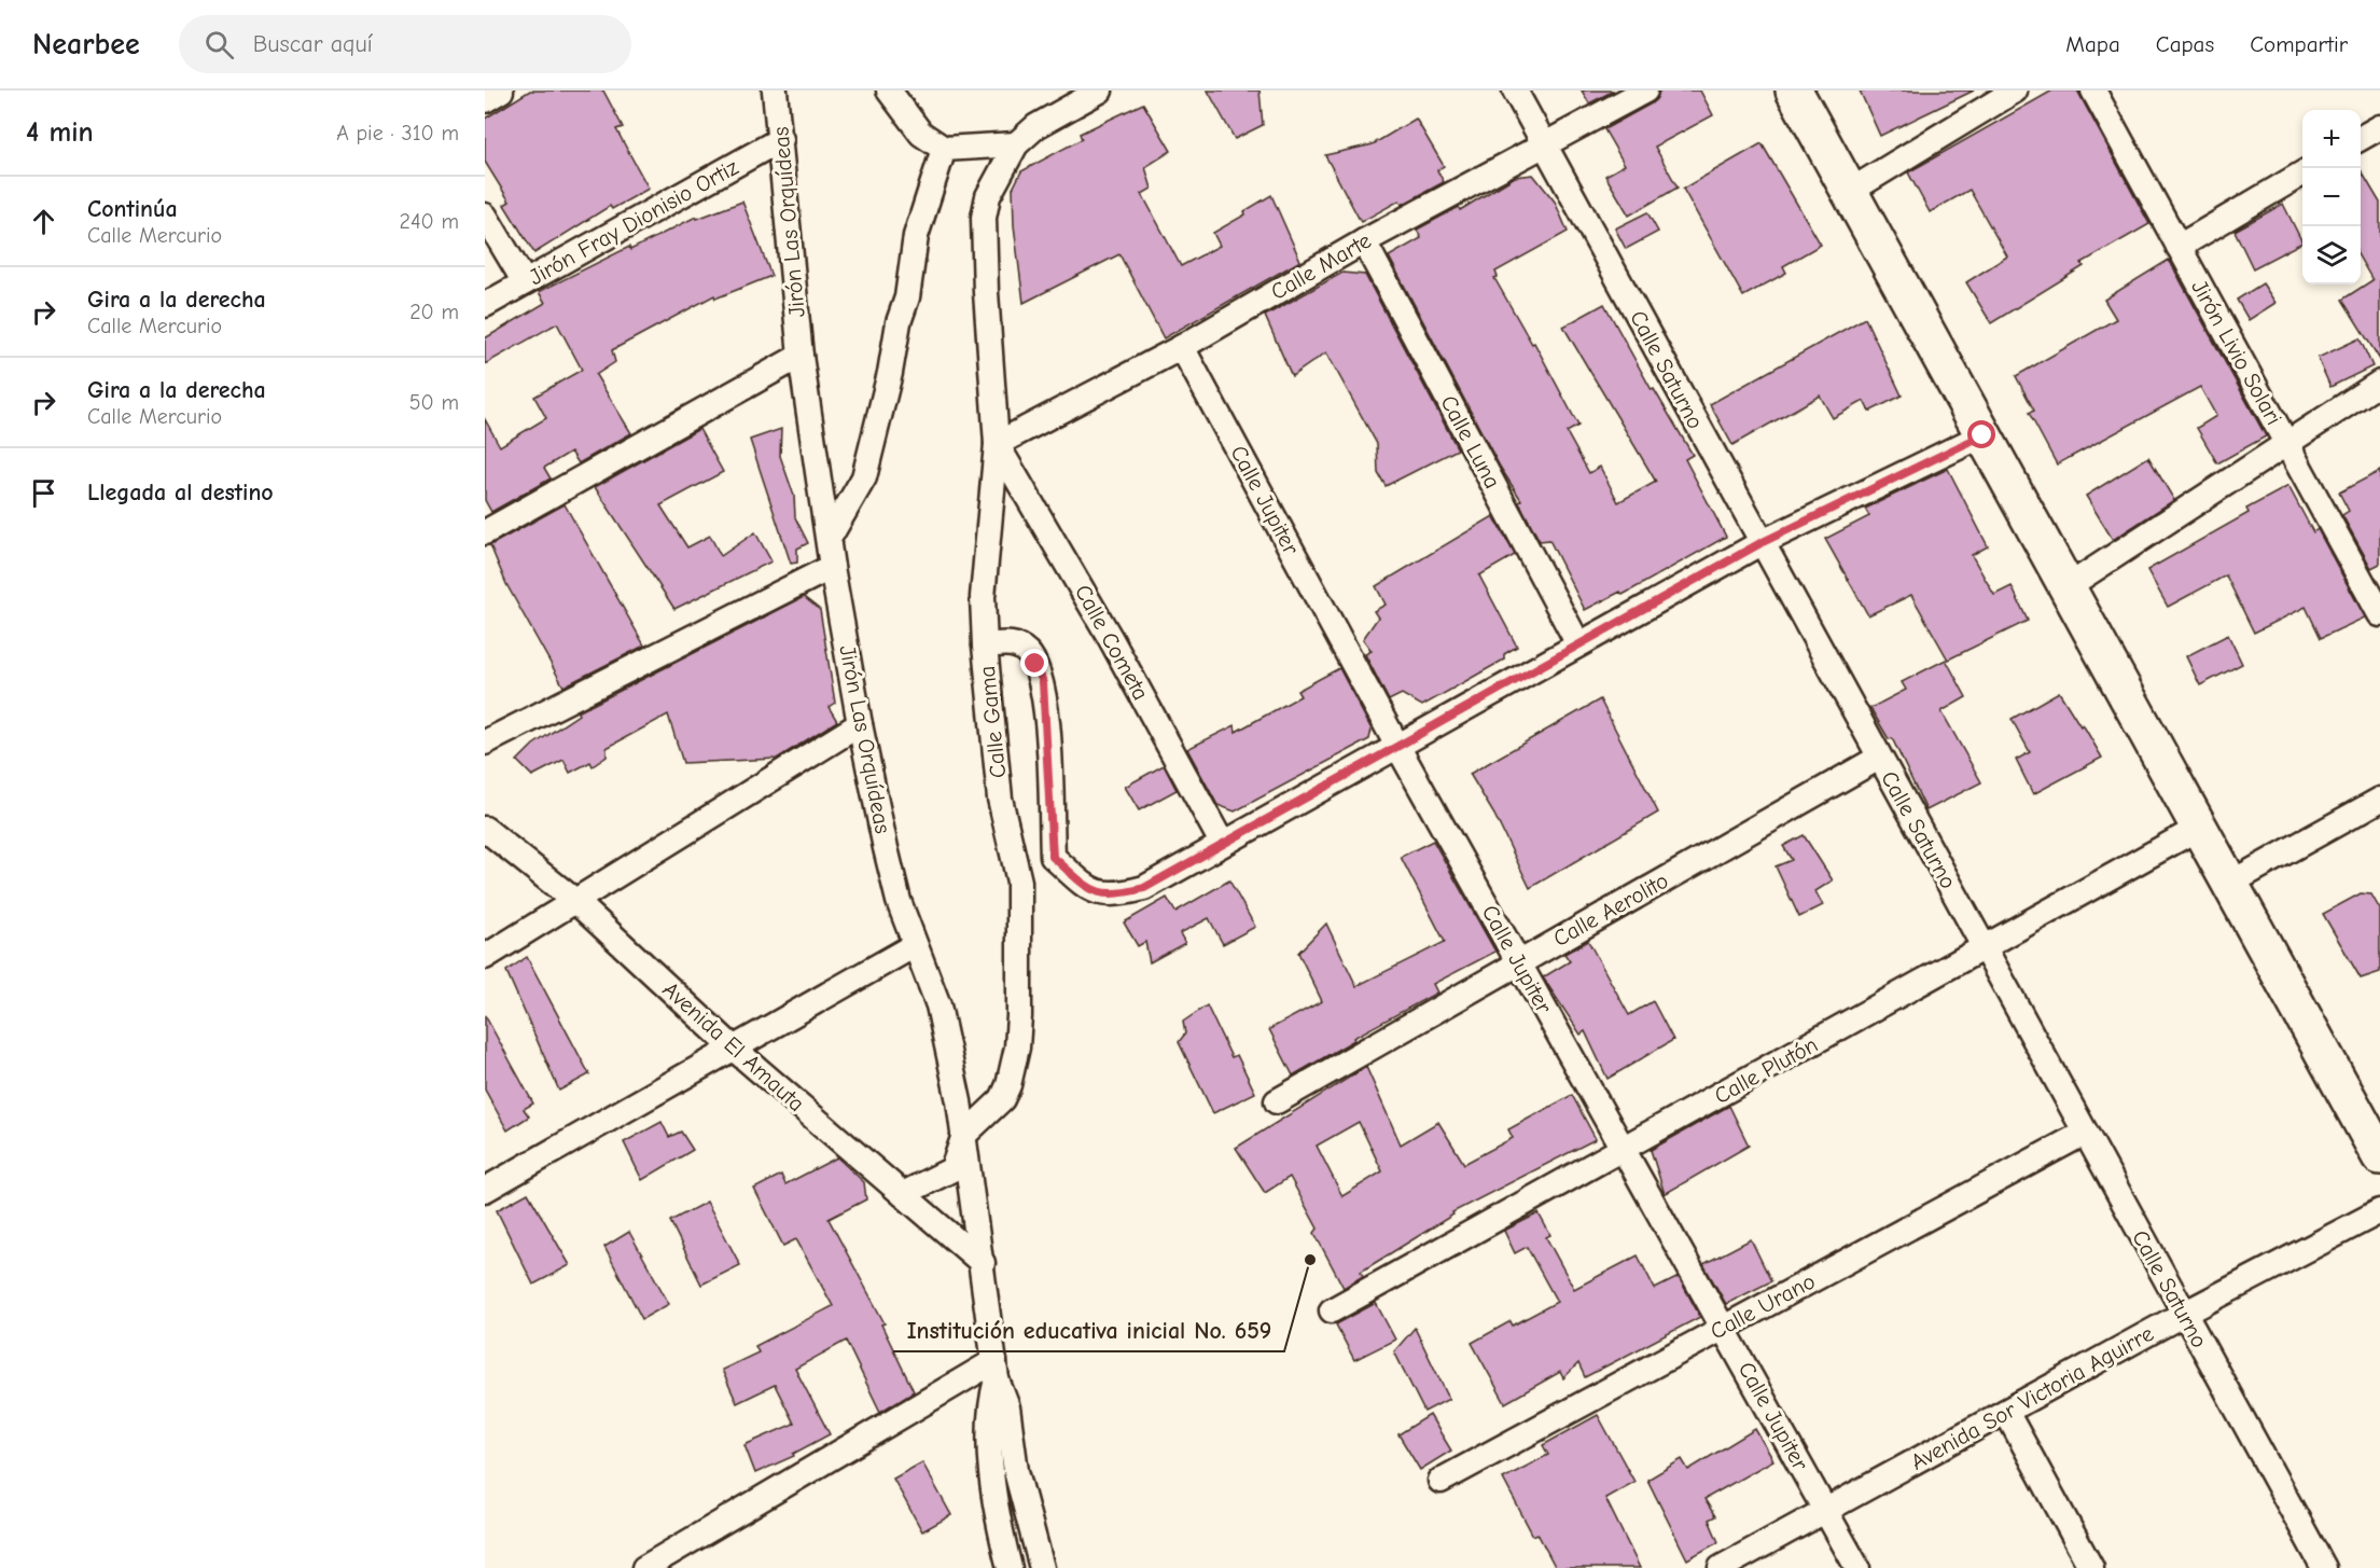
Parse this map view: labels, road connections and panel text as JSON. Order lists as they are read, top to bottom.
{
  "streets": {
    "street": [
      "Jirón Fray Dionisio Ortiz",
      "Jirón Las Orquídeas",
      "Calle Marte",
      "Jirón Livio Solari",
      "Calle Saturno",
      "Calle Luna",
      "Calle Jupiter",
      "Calle Cometa",
      "Calle Gama",
      "Calle Aerolito",
      "Avenida El Amauta",
      "Calle Plutón",
      "Calle Urano",
      "Avenida Sor Victoria Aguirre"
    ]
  },
  "crossings": [
    ["Jirón Fray Dionisio Ortiz", "Jirón Las Orquídeas"],
    ["Jirón Las Orquídeas", "Calle Gama"],
    ["Jirón Las Orquídeas", "Avenida El Amauta"],
    ["Calle Marte", "Calle Saturno"],
    ["Calle Marte", "Calle Luna"],
    ["Calle Marte", "Calle Jupiter"],
    ["Calle Marte", "Calle Cometa"],
    ["Calle Marte", "Calle Gama"],
    ["Calle Saturno", "Calle Aerolito"],
    ["Calle Saturno", "Calle Plutón"],
    ["Calle Saturno", "Calle Urano"],
    ["Calle Saturno", "Avenida Sor Victoria Aguirre"],
    ["Calle Jupiter", "Calle Aerolito"],
    ["Calle Jupiter", "Calle Plutón"],
    ["Calle Jupiter", "Calle Urano"],
    ["Calle Jupiter", "Avenida Sor Victoria Aguirre"],
    ["Calle Cometa", "Calle Gama"],
    ["Calle Gama", "Avenida El Amauta"]
  ],
  "places": ["Institución educativa inicial No. 659"],
  "page": {
    "header": "Nearbee",
    "search": "Buscar aquí",
    "nav": ["Mapa", "Capas", "Compartir"],
    "heading": ["4 min", "A pie · 310 m"],
    "map_buttons": ["+", "−"],
    "list": [
      ["Continúa", "Calle Mercurio", "240 m"],
      ["Gira a la derecha", "Calle Mercurio", "20 m"],
      ["Gira a la derecha", "Calle Mercurio", "50 m"],
      "Llegada al destino"
    ]
  }
}
